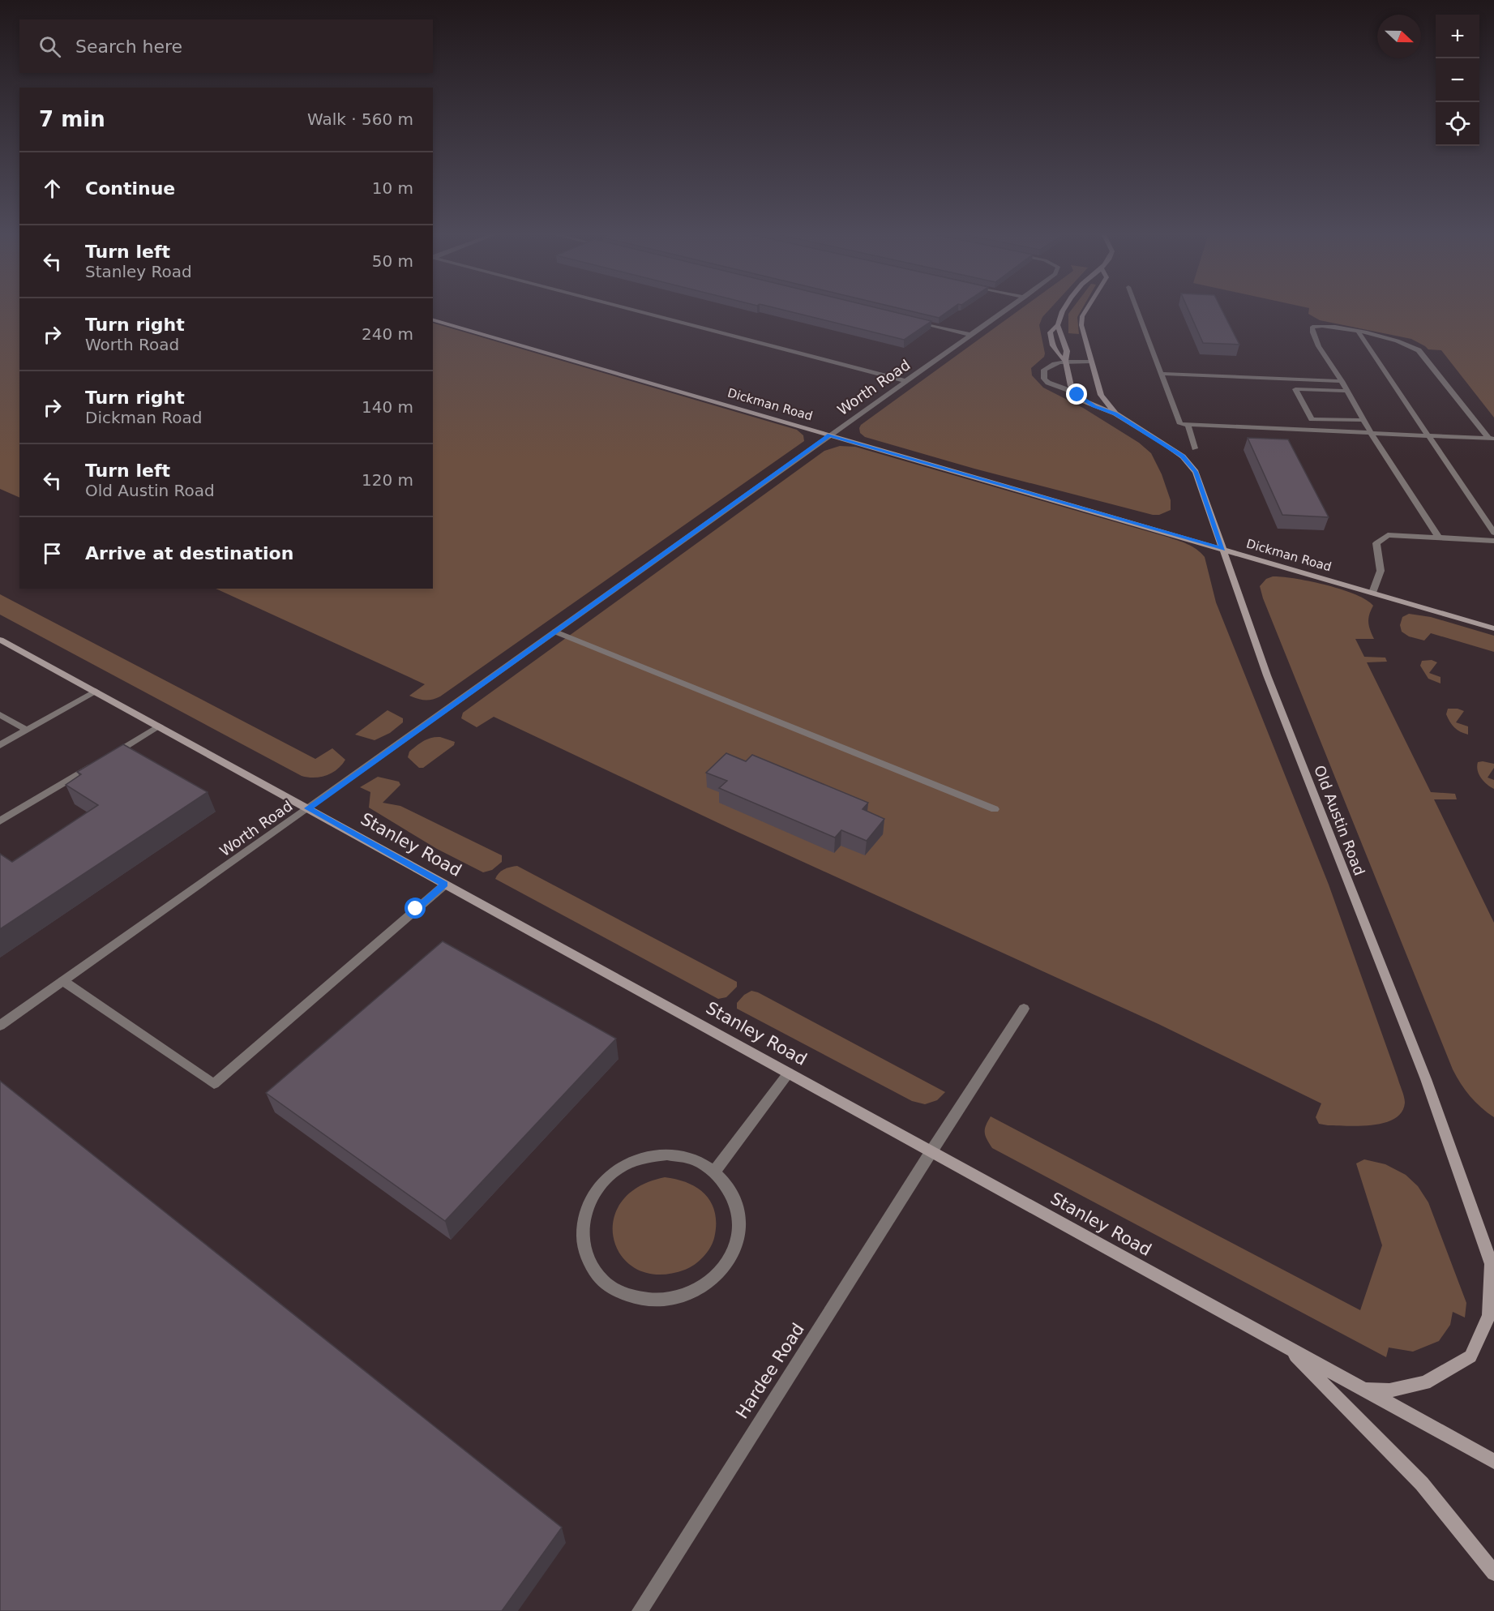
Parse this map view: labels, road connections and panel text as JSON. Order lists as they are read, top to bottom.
{
  "streets": {
    "street": [
      "Worth Road",
      "Dickman Road",
      "Old Austin Road",
      "Stanley Road",
      "Hardee Road"
    ]
  },
  "crossings": [
    ["Worth Road", "Dickman Road"],
    ["Worth Road", "Stanley Road"],
    ["Dickman Road", "Old Austin Road"],
    ["Stanley Road", "Hardee Road"]
  ],
  "north": "right",
  "page": {
    "map_buttons": ["+", "−"],
    "search": "Search here",
    "heading": ["7 min", "Walk · 560 m"],
    "list": [
      ["Continue", "10 m"],
      ["Turn left", "Stanley Road", "50 m"],
      ["Turn right", "Worth Road", "240 m"],
      ["Turn right", "Dickman Road", "140 m"],
      ["Turn left", "Old Austin Road", "120 m"],
      "Arrive at destination"
    ]
  }
}
